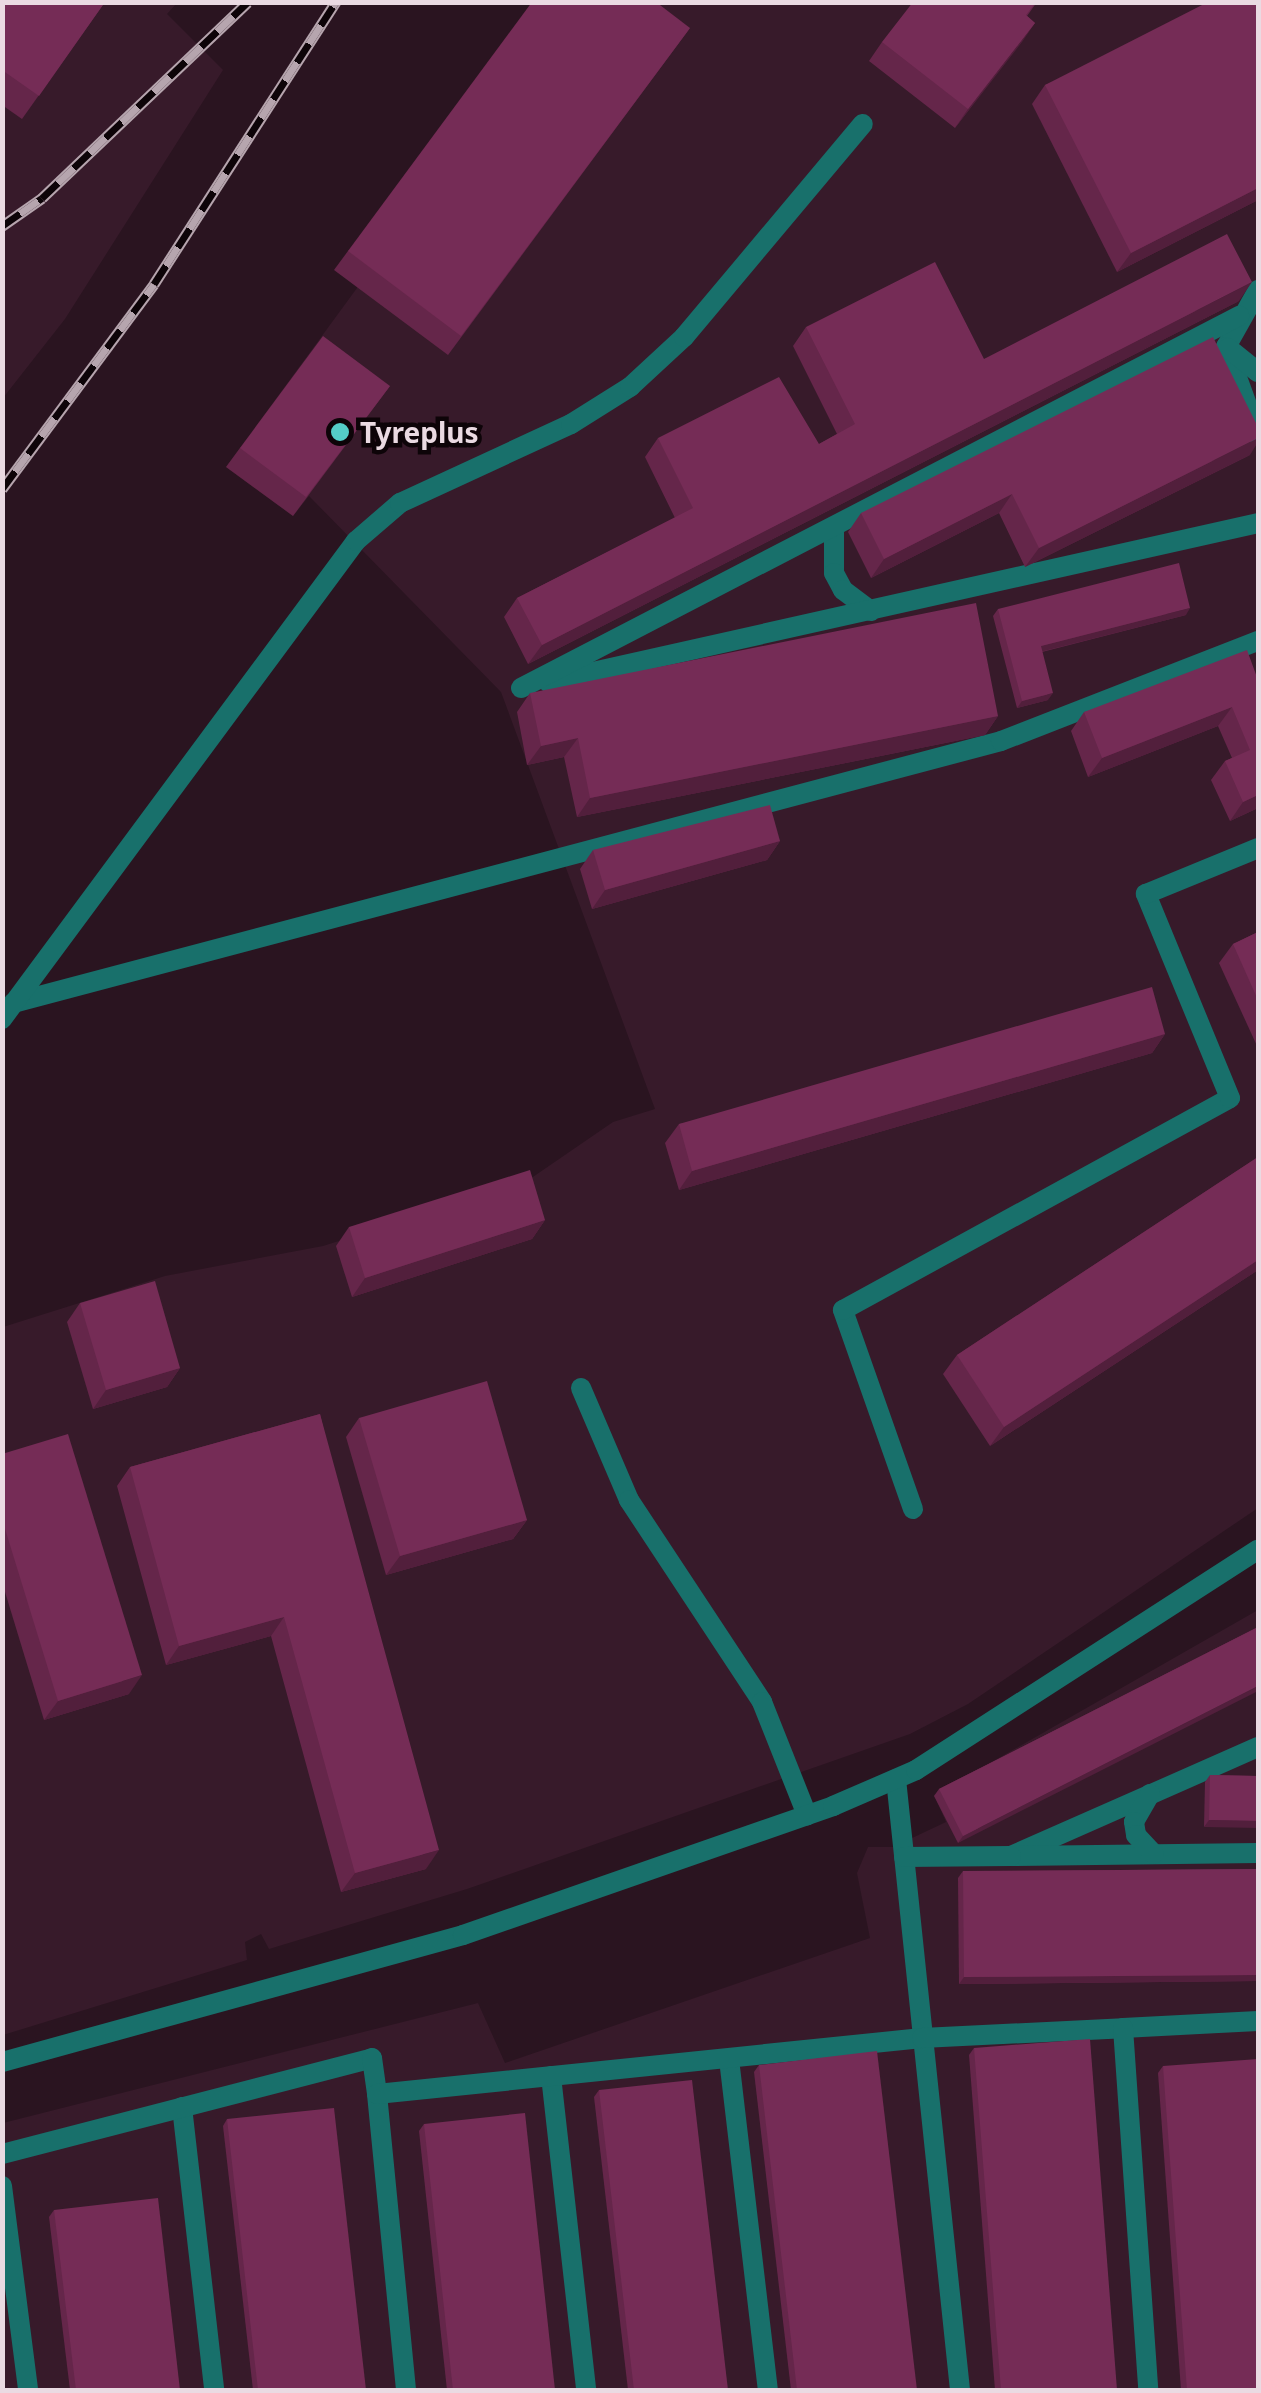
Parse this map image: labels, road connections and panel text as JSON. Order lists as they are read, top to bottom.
{
  "places": ["Tyreplus"]
}
